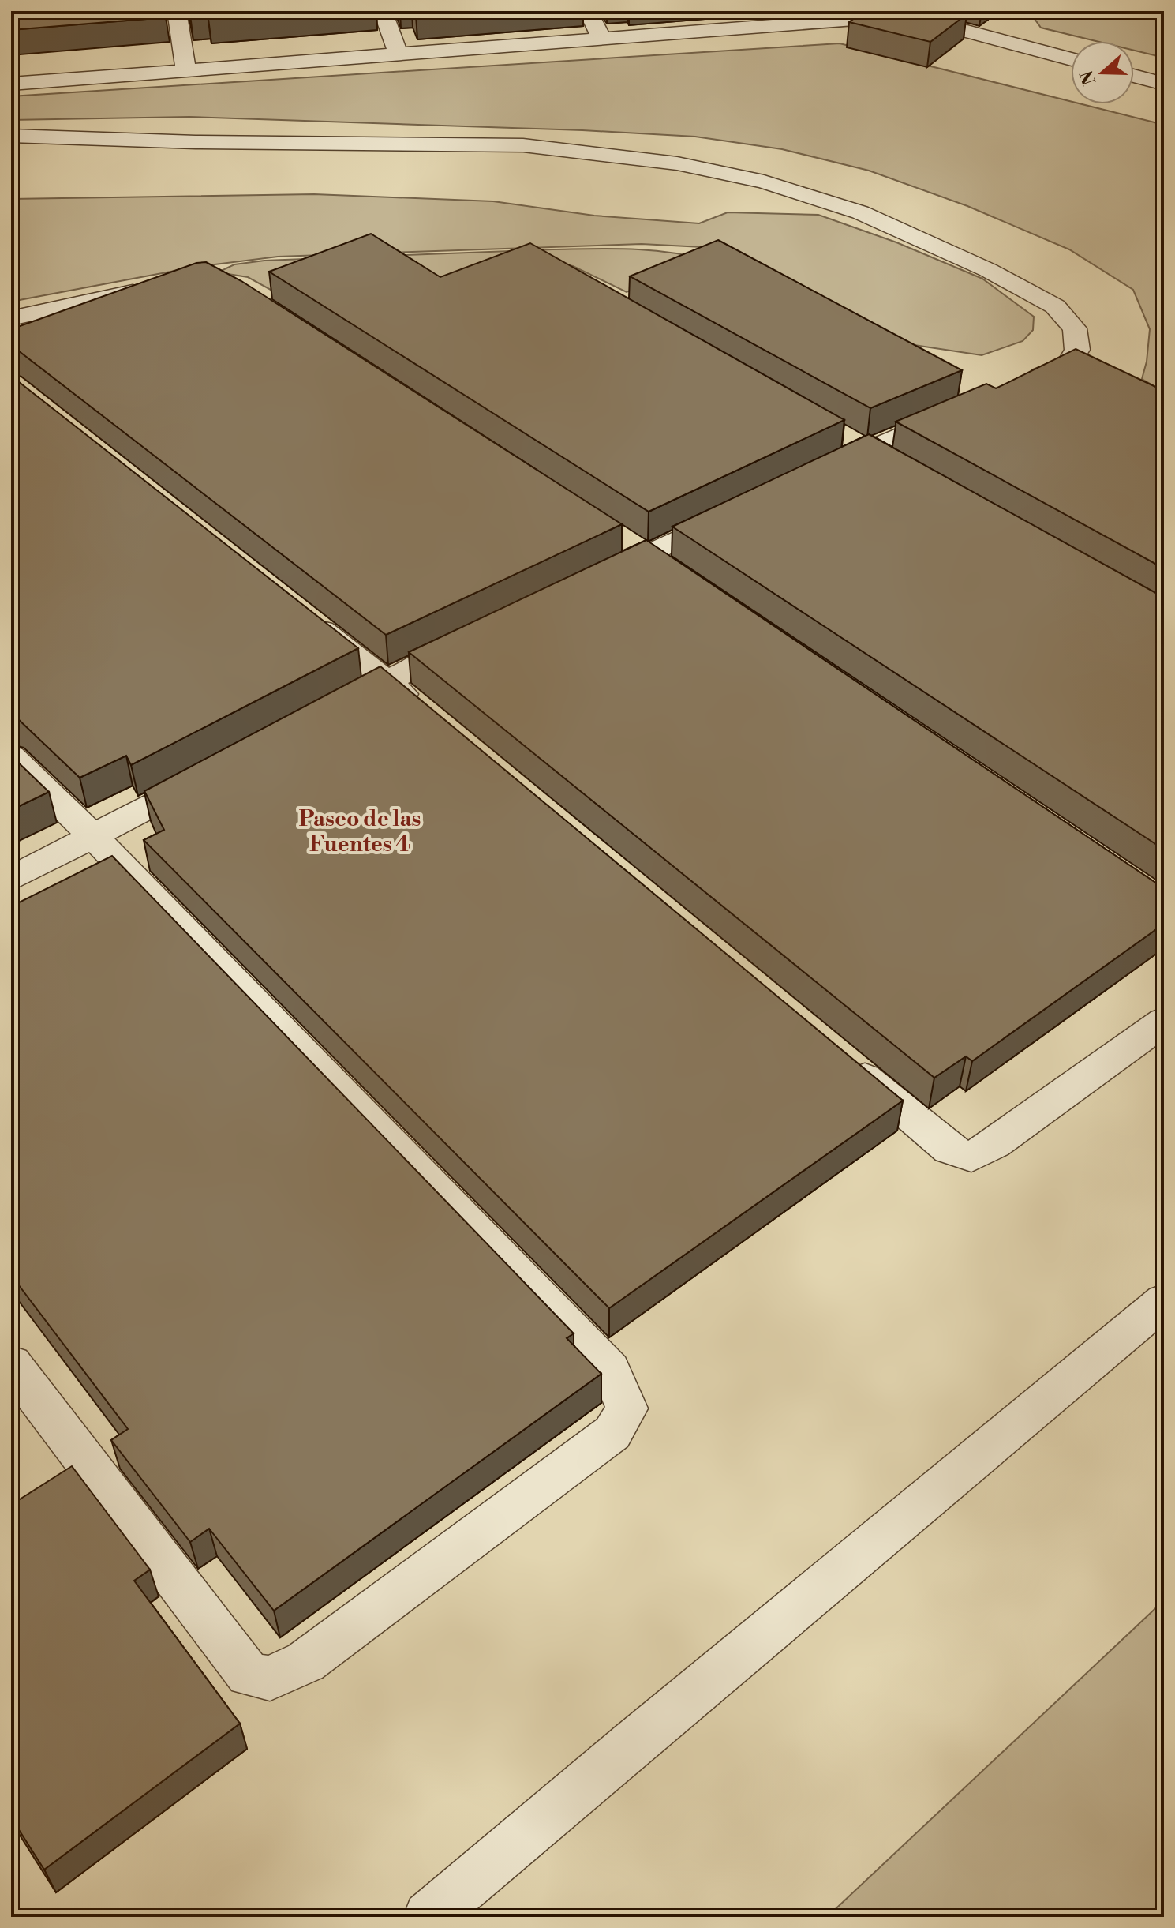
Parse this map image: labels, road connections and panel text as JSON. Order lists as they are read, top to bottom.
{
  "districts": ["Paseo de las Fuentes 4"],
  "north": "left"
}
